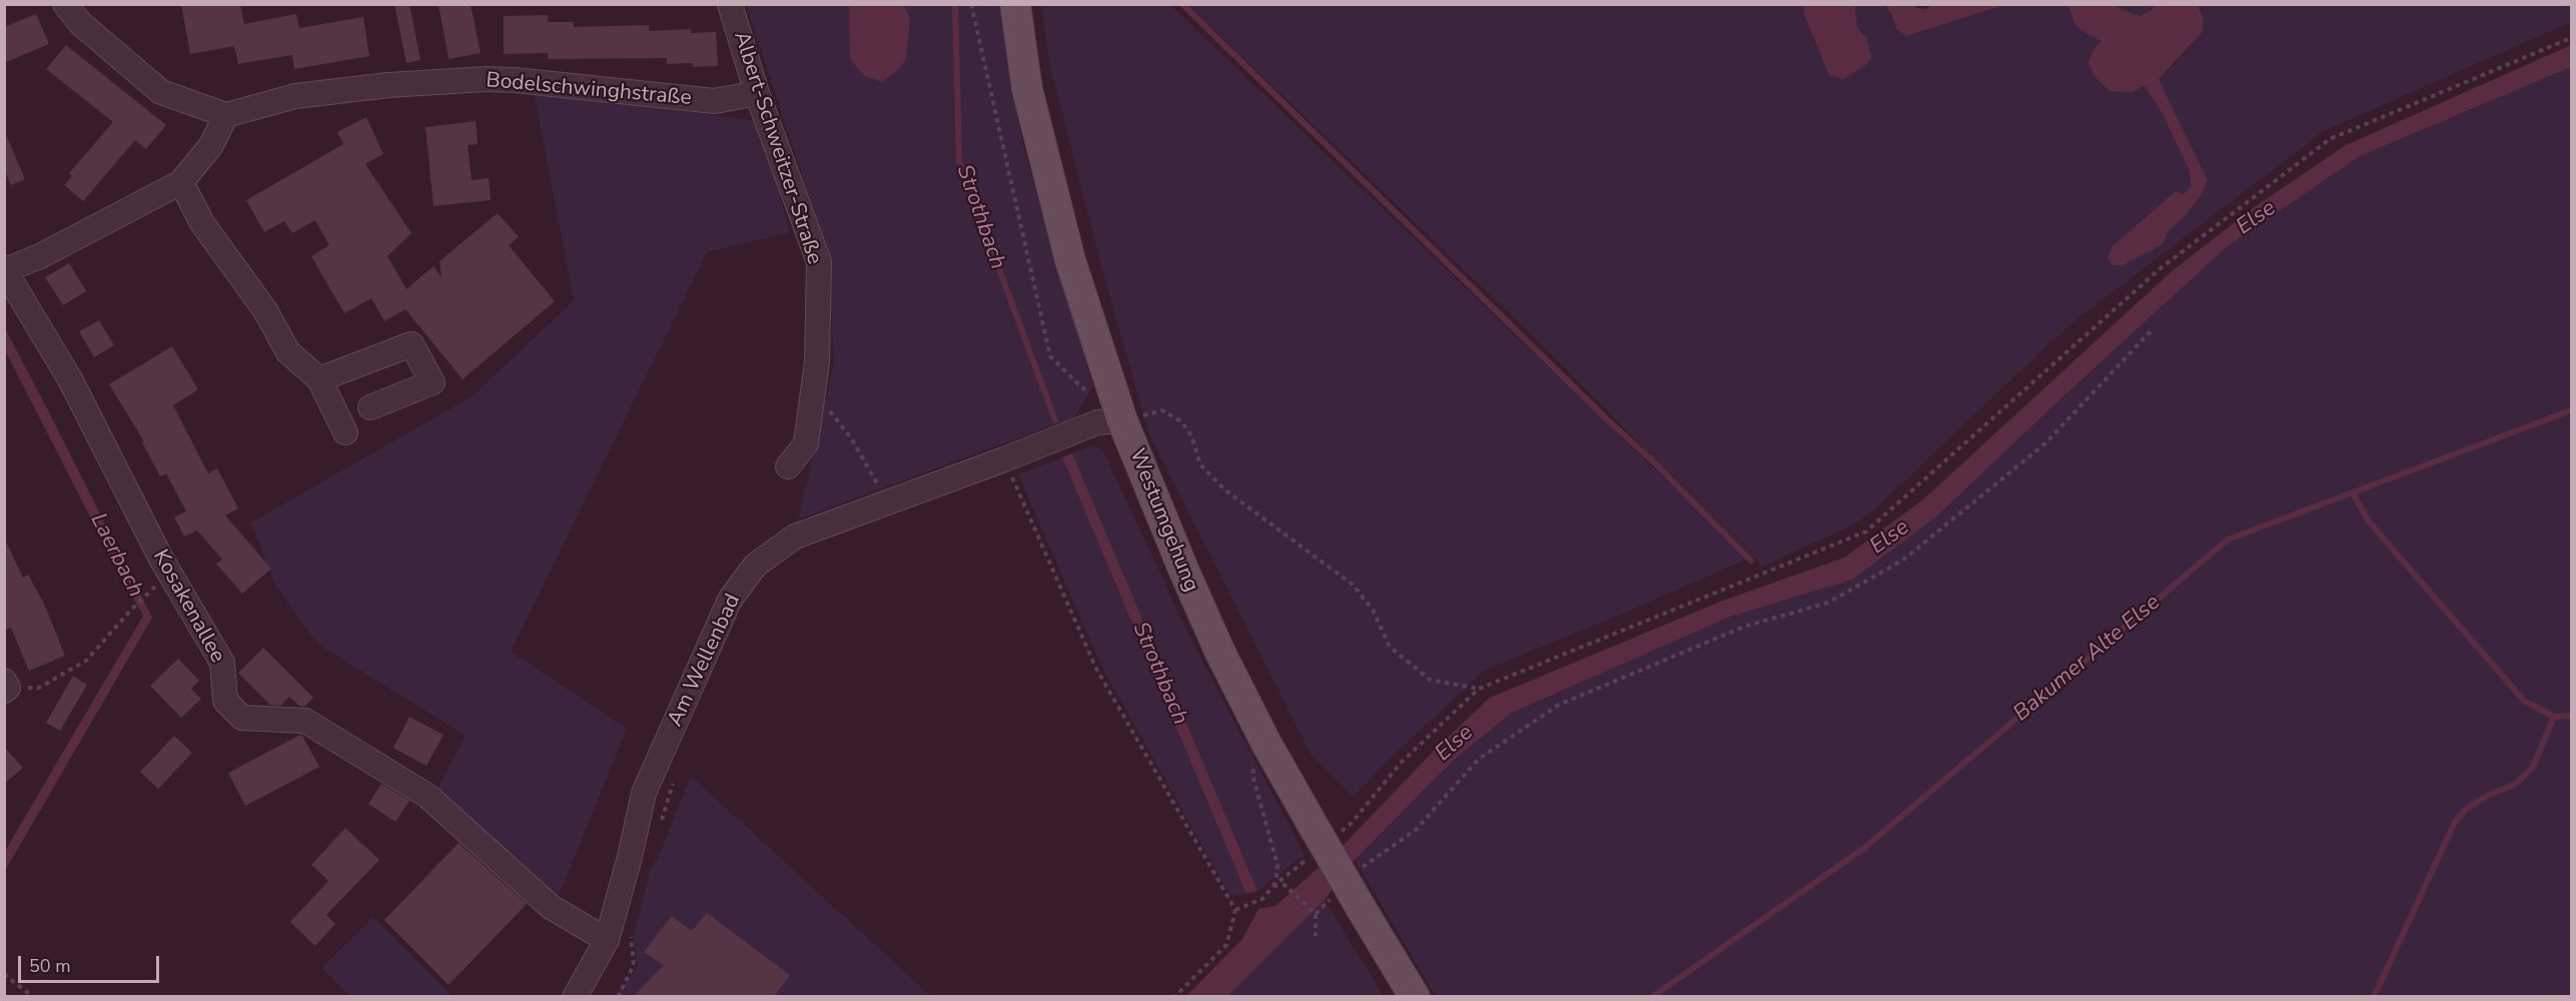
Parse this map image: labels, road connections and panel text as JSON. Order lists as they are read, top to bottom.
{
  "streets": {
    "main road": ["Westumgehung"],
    "street": [
      "Bodelschwinghstraße",
      "Albert-Schweitzer-Straße",
      "Kosakenallee",
      "Am Wellenbad"
    ]
  },
  "crossings": [
    ["Bodelschwinghstraße", "Albert-Schweitzer-Straße"],
    ["Westumgehung", "Am Wellenbad"],
    ["Kosakenallee", "Am Wellenbad"]
  ],
  "water": [
    "Strothbach",
    "Else",
    "Laerbach",
    "Bakumer Alte Else"
  ],
  "scale_bar": "50 m"
}
